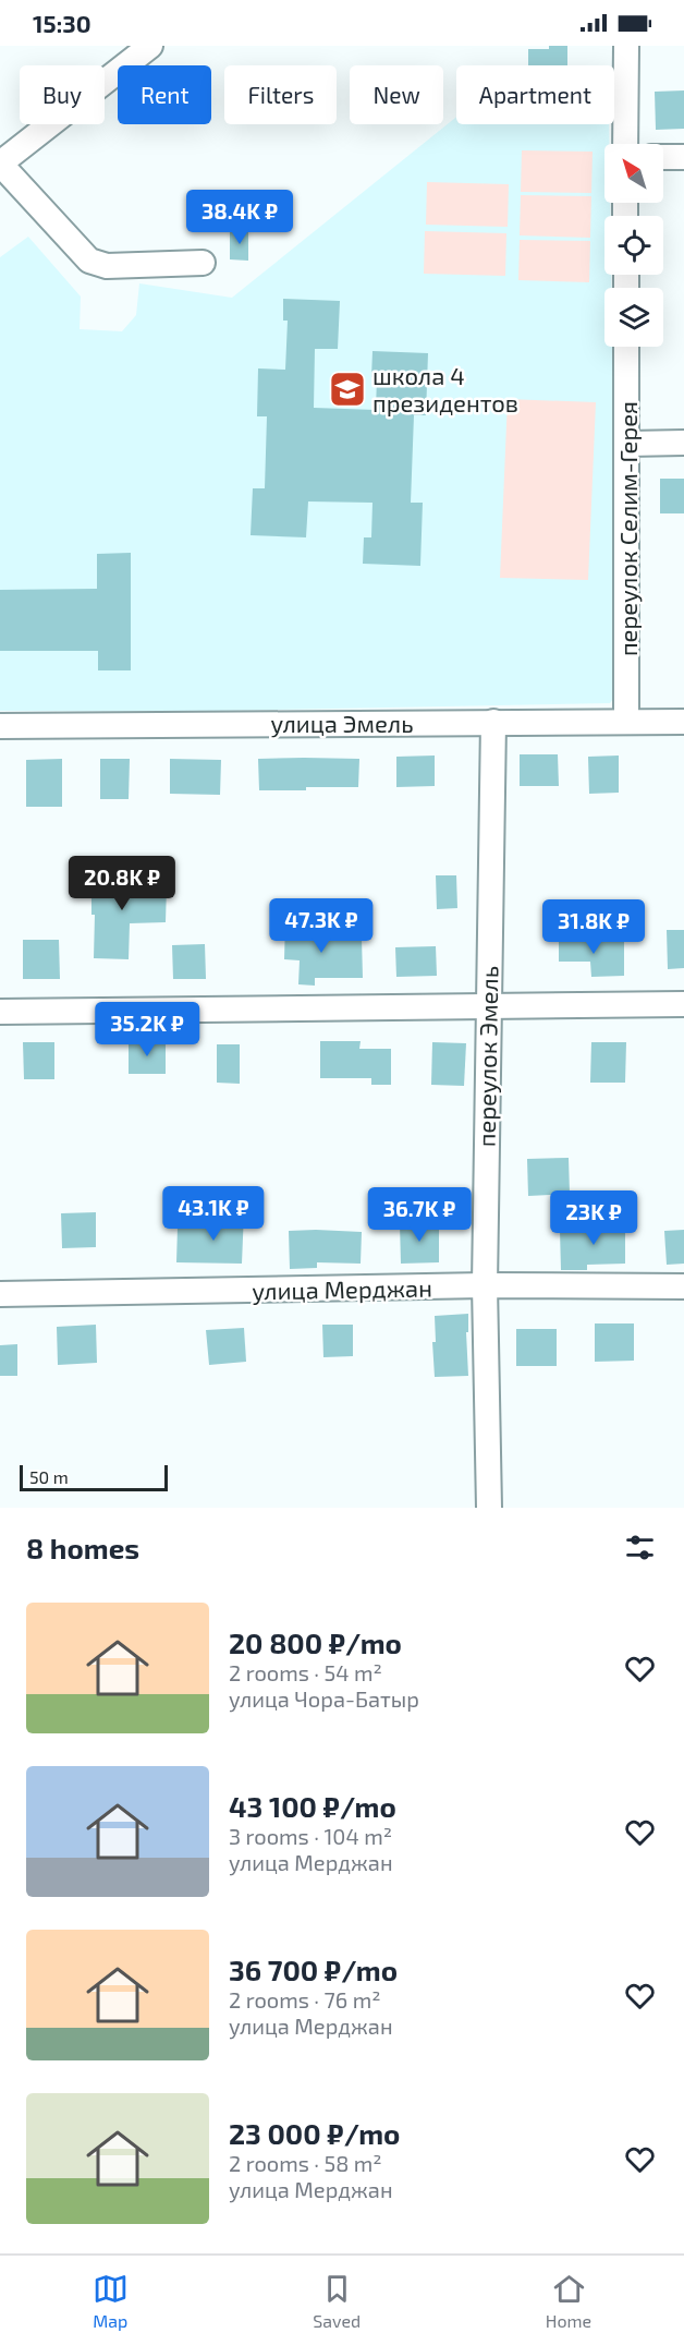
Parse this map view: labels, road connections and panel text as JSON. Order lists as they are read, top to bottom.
{
  "streets": {
    "street": [
      "переулок Селим-Герея",
      "улица Эмель",
      "переулок Эмель",
      "улица Мерджан"
    ]
  },
  "crossings": [
    ["переулок Селим-Герея", "улица Эмель"],
    ["улица Эмель", "переулок Эмель"],
    ["переулок Эмель", "улица Мерджан"]
  ],
  "places": {
    "school or university": ["школа 4 президентов"]
  },
  "scale_bar": "50 m",
  "north": "top left",
  "page": {
    "status": "15:30",
    "chip": [
      "Buy",
      "Rent",
      "Filters",
      "New",
      "Apartment"
    ],
    "price": [
      "38.4K ₽",
      "20.8K ₽",
      "47.3K ₽",
      "31.8K ₽",
      "35.2K ₽",
      "43.1K ₽",
      "36.7K ₽",
      "23K ₽"
    ],
    "scale": "50 m",
    "heading": "8 homes",
    "list": [
      {
        "name": "20 800 ₽/mo",
        "note": "2 rooms · 54 m² · улица Чора-Батыр"
      },
      {
        "name": "43 100 ₽/mo",
        "note": "3 rooms · 104 m² · улица Мерджан"
      },
      {
        "name": "36 700 ₽/mo",
        "note": "2 rooms · 76 m² · улица Мерджан"
      },
      {
        "name": "23 000 ₽/mo",
        "note": "2 rooms · 58 m² · улица Мерджан"
      }
    ],
    "tabs": ["Map", "Saved", "Home"]
  }
}
